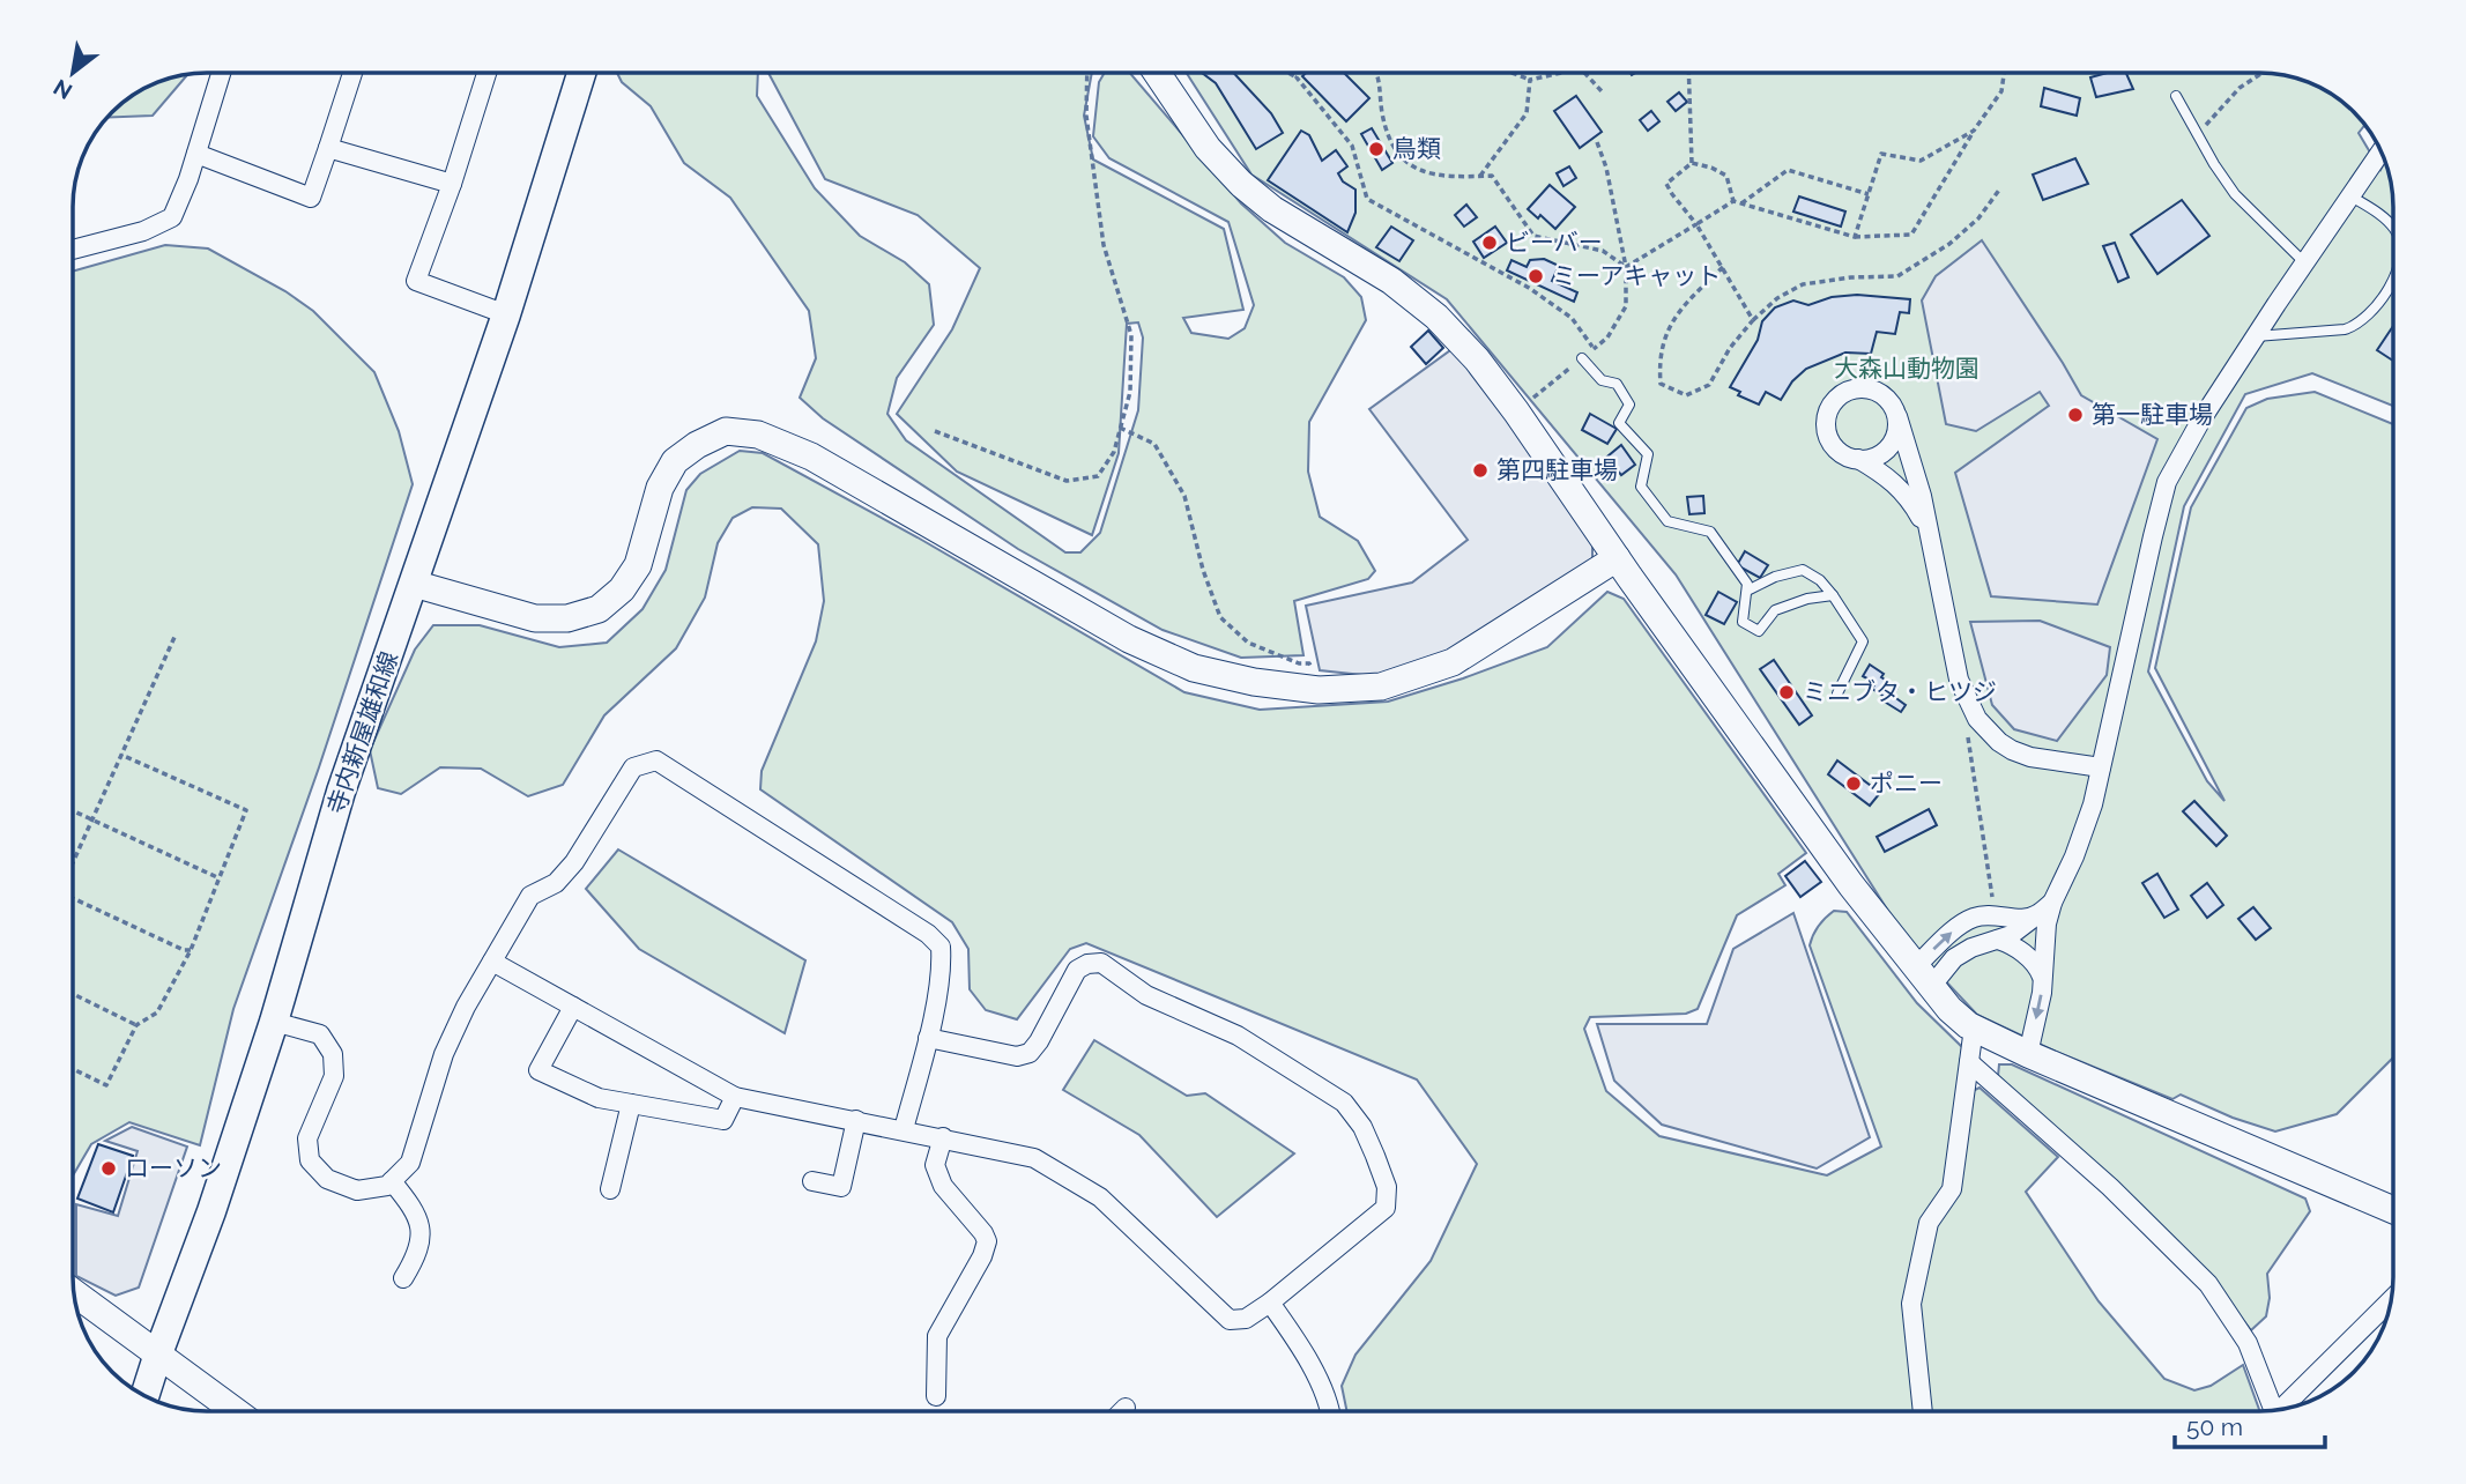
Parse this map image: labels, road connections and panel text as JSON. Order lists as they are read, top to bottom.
{
  "streets": {
    "main road": ["寺内新屋雄和線"]
  },
  "parks": ["大森山動物園"],
  "places": [
    "鳥類",
    "ビーバー",
    "ミーアキャット",
    "第一駐車場",
    "第四駐車場",
    "ミニブタ・ヒツジ",
    "ポニー",
    "ローソン"
  ],
  "scale_bar": "50 m",
  "north": "bottom left"
}
